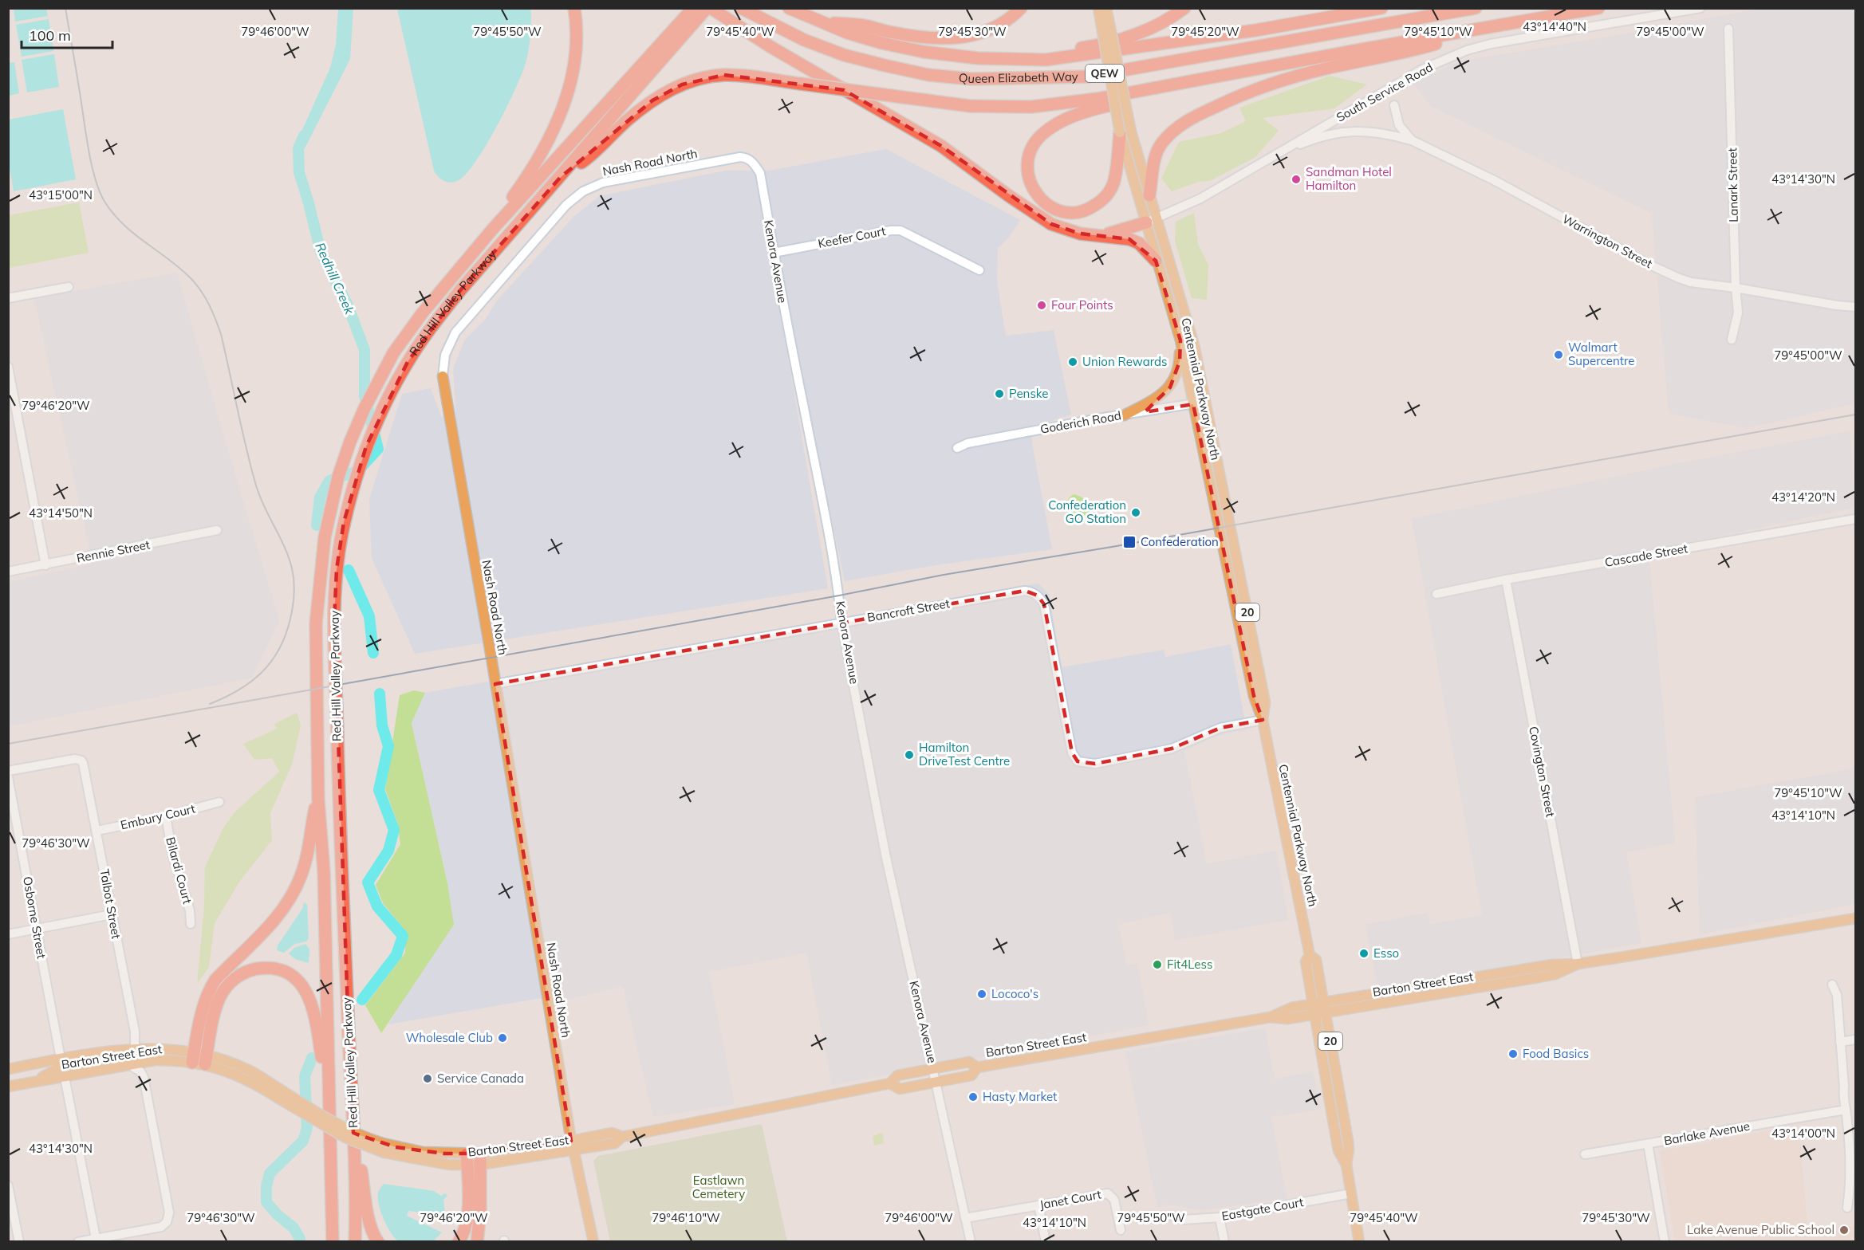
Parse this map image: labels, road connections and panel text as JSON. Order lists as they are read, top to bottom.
{
  "streets": {
    "highway": ["QEW", "Queen Elizabeth Way", "Red Hill Valley Parkway"],
    "main road": [
      "Nash Road North",
      "Centennial Parkway North",
      "20",
      "Barton Street East"
    ],
    "street": [
      "South Service Road",
      "Lanark Street",
      "Keefer Court",
      "Warrington Street",
      "Kenora Avenue",
      "Goderich Road",
      "Rennie Street",
      "Cascade Street",
      "Bancroft Street",
      "Covington Street",
      "Embury Court",
      "Bilardi Court",
      "Talbot Street",
      "Osborne Street",
      "Barlake Avenue",
      "Janet Court",
      "Eastgate Court"
    ]
  },
  "crossings": [
    ["South Service Road", "Centennial Parkway North"],
    ["Nash Road North", "Kenora Avenue"],
    ["Nash Road North", "Bancroft Street"],
    ["Nash Road North", "Barton Street East"],
    ["Lanark Street", "Warrington Street"],
    ["Keefer Court", "Kenora Avenue"],
    ["Kenora Avenue", "Bancroft Street"],
    ["Kenora Avenue", "Barton Street East"],
    ["Kenora Avenue", "Janet Court"],
    ["Centennial Parkway North", "Goderich Road"],
    ["Centennial Parkway North", "Bancroft Street"],
    ["Centennial Parkway North", "Barton Street East"],
    ["Centennial Parkway North", "Eastgate Court"],
    ["Cascade Street", "Covington Street"],
    ["Covington Street", "Barton Street East"],
    ["Embury Court", "Bilardi Court"],
    ["Embury Court", "Talbot Street"],
    ["Talbot Street", "Barton Street East"],
    ["Osborne Street", "Barton Street East"]
  ],
  "water": ["Redhill Creek"],
  "parks": ["Eastlawn Cemetery"],
  "places": {
    "other": [
      "Sandman Hotel Hamilton",
      "Four Points",
      "Walmart Supercentre",
      "Union Rewards",
      "Penske",
      "Confederation GO Station",
      "Hamilton DriveTest Centre",
      "Esso",
      "Fit4Less",
      "Lococo's",
      "Wholesale Club",
      "Food Basics",
      "Service Canada",
      "Hasty Market",
      "Lake Avenue Public School"
    ],
    "transit": ["Confederation"]
  },
  "scale_bar": "100 m",
  "coordinates": [
    "43°14'40\"N",
    "79°46'00\"W",
    "79°45'50\"W",
    "79°45'40\"W",
    "79°45'30\"W",
    "79°45'20\"W",
    "79°45'10\"W",
    "79°45'00\"W",
    "43°14'30\"N",
    "43°15'00\"N",
    "79°46'20\"W",
    "43°14'20\"N",
    "43°14'50\"N",
    "43°14'10\"N",
    "79°46'30\"W",
    "43°14'00\"N",
    "79°46'10\"W"
  ]
}
